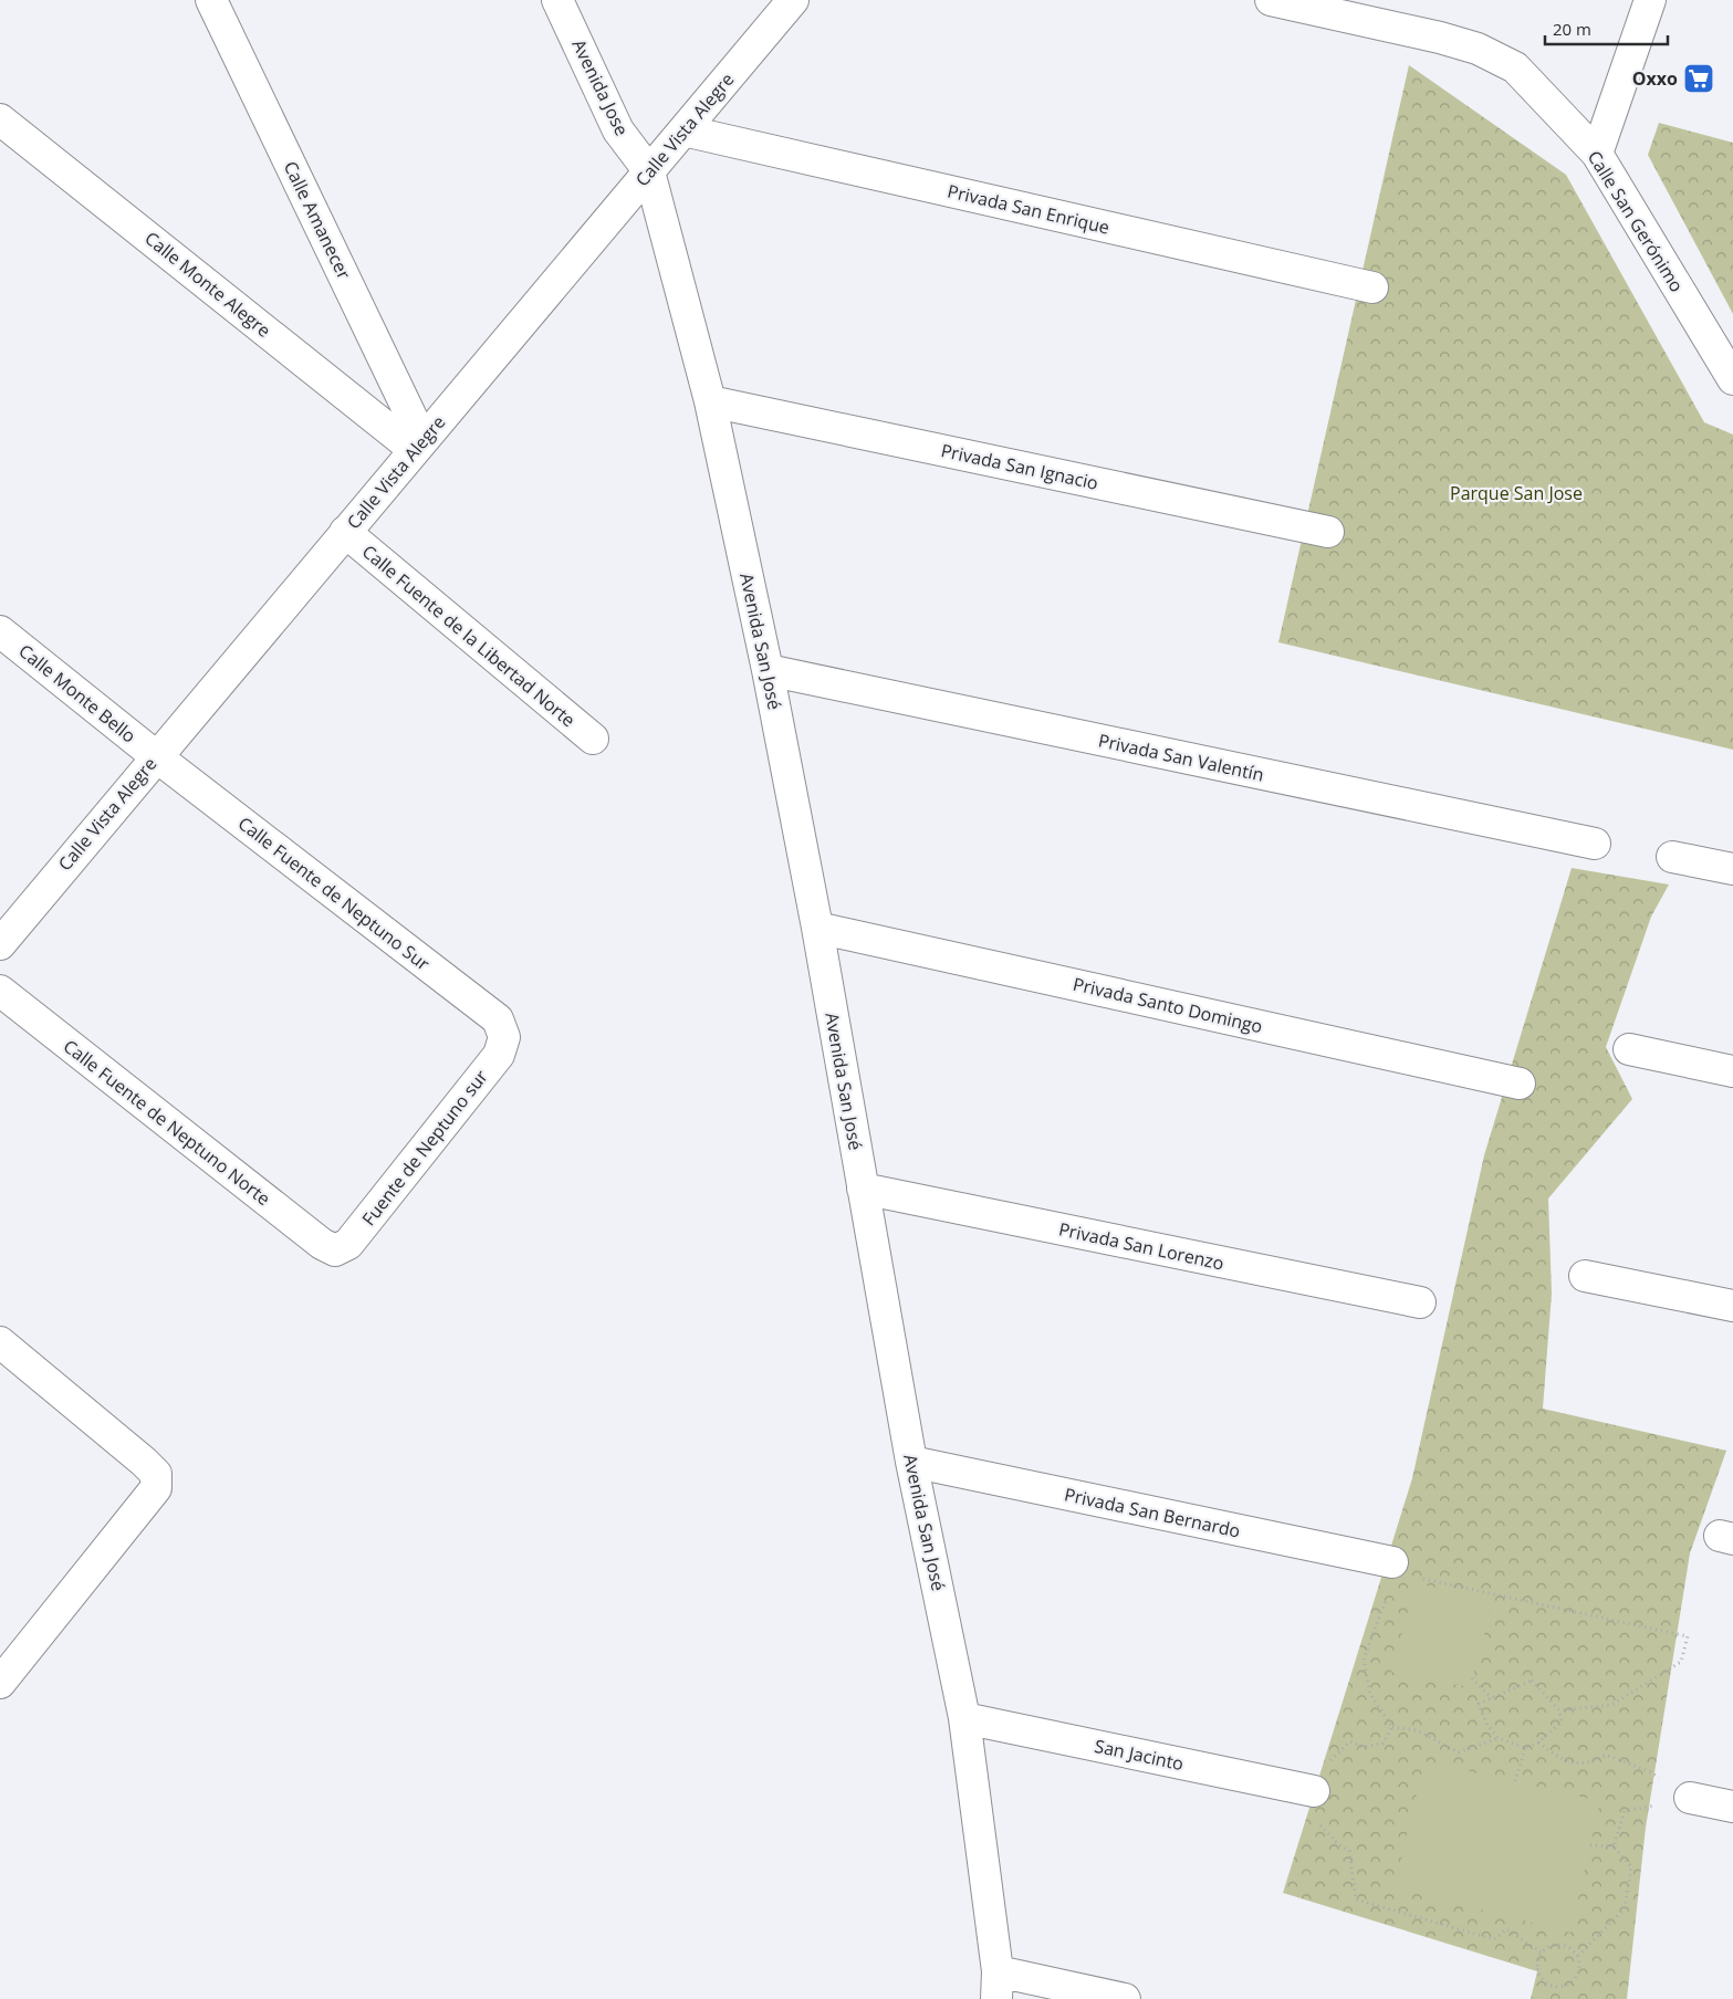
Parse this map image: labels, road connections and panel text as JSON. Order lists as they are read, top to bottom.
{
  "streets": {
    "street": [
      "Avenida Jose",
      "Calle Vista Alegre",
      "Privada San Enrique",
      "Calle Amanecer",
      "Calle San Gerónimo",
      "Calle Monte Alegre",
      "Privada San Ignacio",
      "Calle Fuente de la Libertad Norte",
      "Avenida San José",
      "Calle Monte Bello",
      "Privada San Valentín",
      "Calle Fuente de Neptuno Sur",
      "Privada Santo Domingo",
      "Calle Fuente de Neptuno Norte",
      "Fuente de Neptuno sur",
      "Privada San Lorenzo",
      "Privada San Bernardo",
      "San Jacinto"
    ]
  },
  "crossings": [
    ["Avenida Jose", "Calle Vista Alegre"],
    ["Avenida Jose", "Avenida San José"],
    ["Calle Vista Alegre", "Privada San Enrique"],
    ["Calle Vista Alegre", "Calle Amanecer"],
    ["Calle Vista Alegre", "Calle Monte Alegre"],
    ["Calle Vista Alegre", "Calle Fuente de la Libertad Norte"],
    ["Calle Vista Alegre", "Avenida San José"],
    ["Calle Vista Alegre", "Calle Monte Bello"],
    ["Calle Vista Alegre", "Calle Fuente de Neptuno Sur"],
    ["Calle Amanecer", "Calle Monte Alegre"],
    ["Privada San Ignacio", "Avenida San José"],
    ["Avenida San José", "Privada San Valentín"],
    ["Avenida San José", "Privada Santo Domingo"],
    ["Avenida San José", "Privada San Lorenzo"],
    ["Avenida San José", "Privada San Bernardo"],
    ["Avenida San José", "San Jacinto"],
    ["Calle Monte Bello", "Calle Fuente de Neptuno Sur"],
    ["Calle Fuente de Neptuno Sur", "Fuente de Neptuno sur"],
    ["Calle Fuente de Neptuno Norte", "Fuente de Neptuno sur"]
  ],
  "parks": ["Parque San Jose"],
  "places": {
    "supermarket": ["Oxxo"]
  },
  "scale_bar": "20 m"
}
